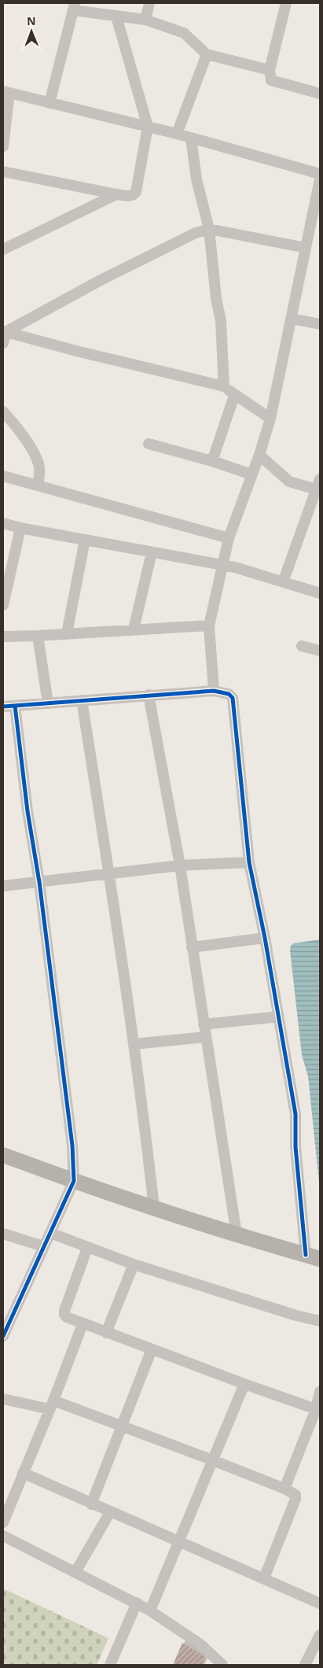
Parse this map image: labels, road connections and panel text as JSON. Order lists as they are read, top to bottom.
{
  "north": "top"
}
